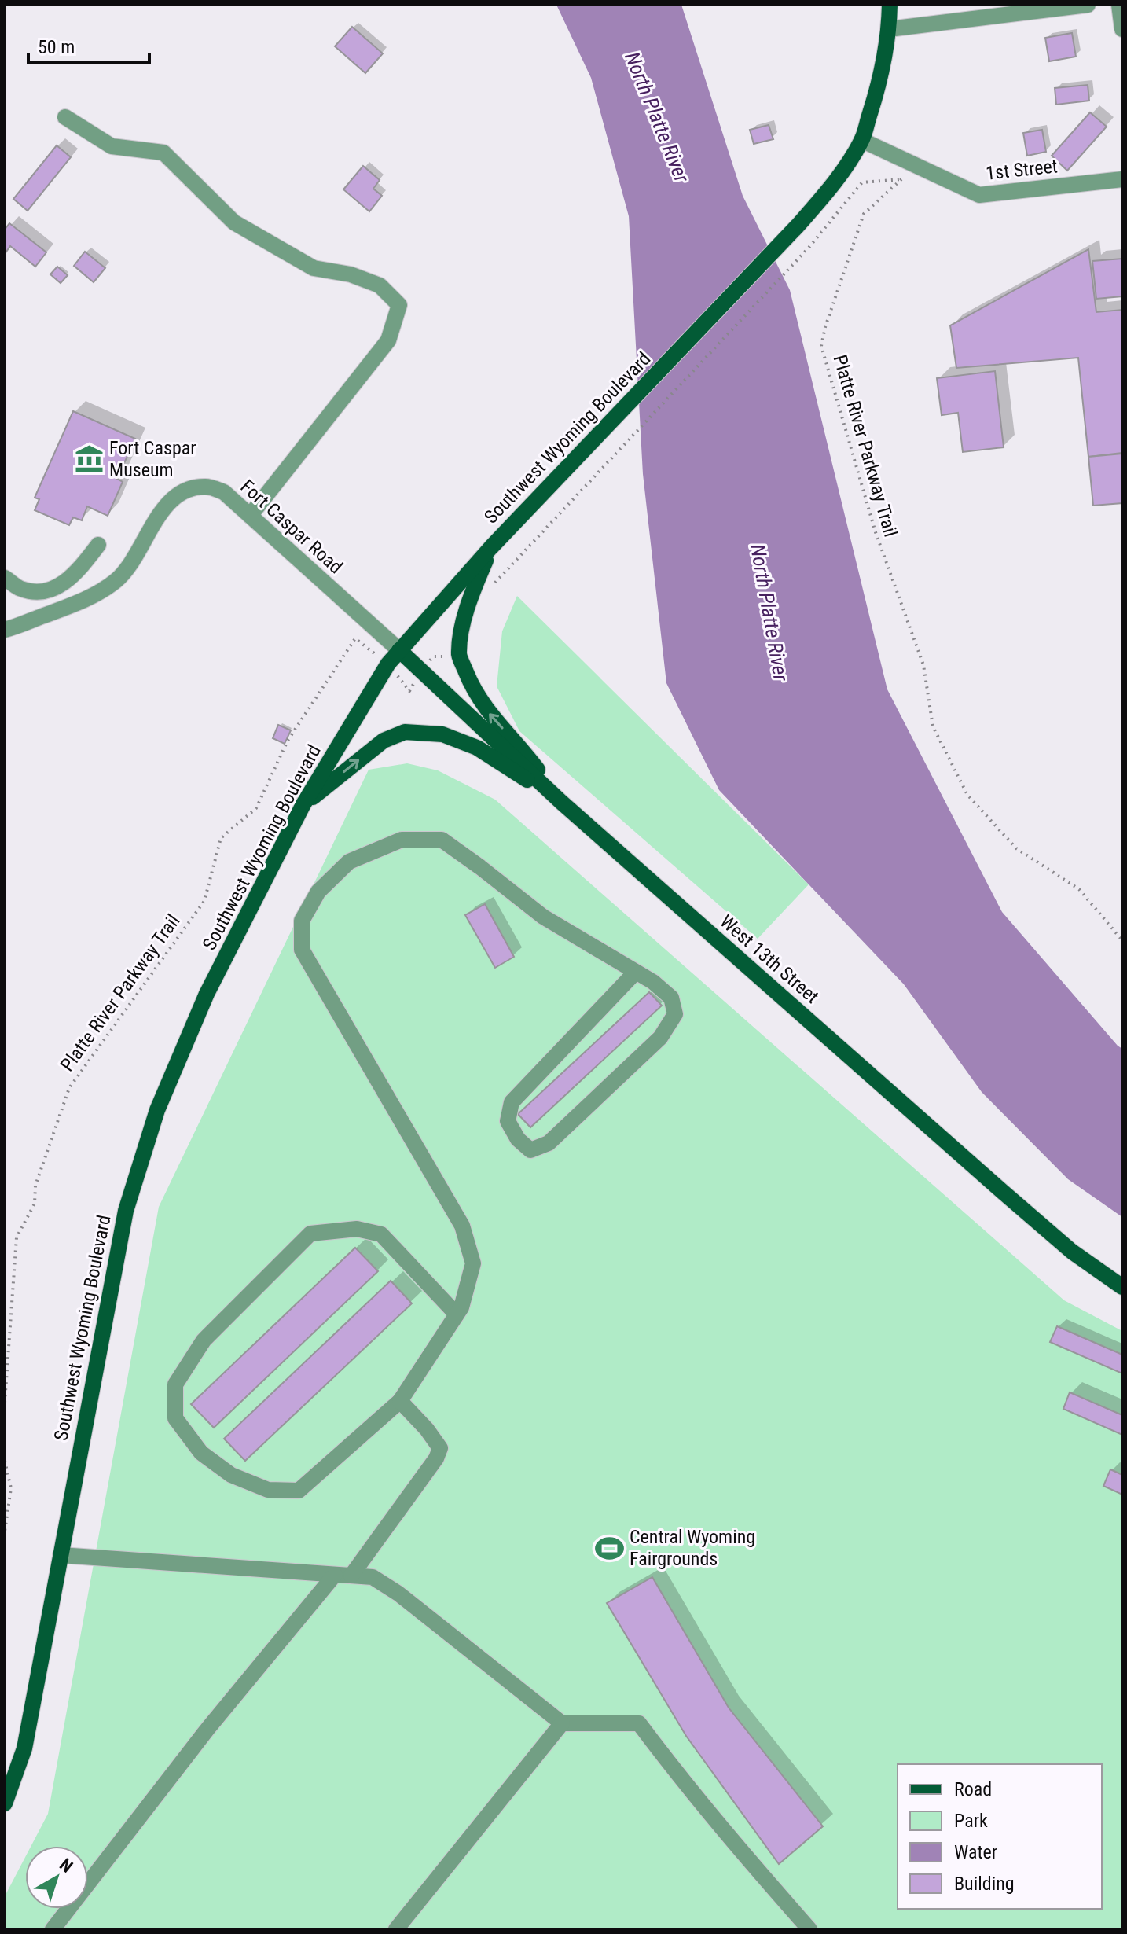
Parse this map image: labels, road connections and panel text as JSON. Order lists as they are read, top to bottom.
{
  "streets": {
    "main road": ["Southwest Wyoming Boulevard", "West 13th Street"],
    "street": ["1st Street", "Fort Caspar Road"],
    "path": ["Platte River Parkway Trail"]
  },
  "crossings": [
    ["1st Street", "Southwest Wyoming Boulevard"],
    ["Southwest Wyoming Boulevard", "Fort Caspar Road"],
    ["Southwest Wyoming Boulevard", "West 13th Street"],
    ["Fort Caspar Road", "West 13th Street"]
  ],
  "water": ["North Platte River"],
  "places": {
    "museum": ["Fort Caspar Museum"],
    "sports": ["Central Wyoming Fairgrounds"]
  },
  "legend": [
    "Road",
    "Park",
    "Water",
    "Building"
  ],
  "scale_bar": "50 m",
  "north": "top right"
}
